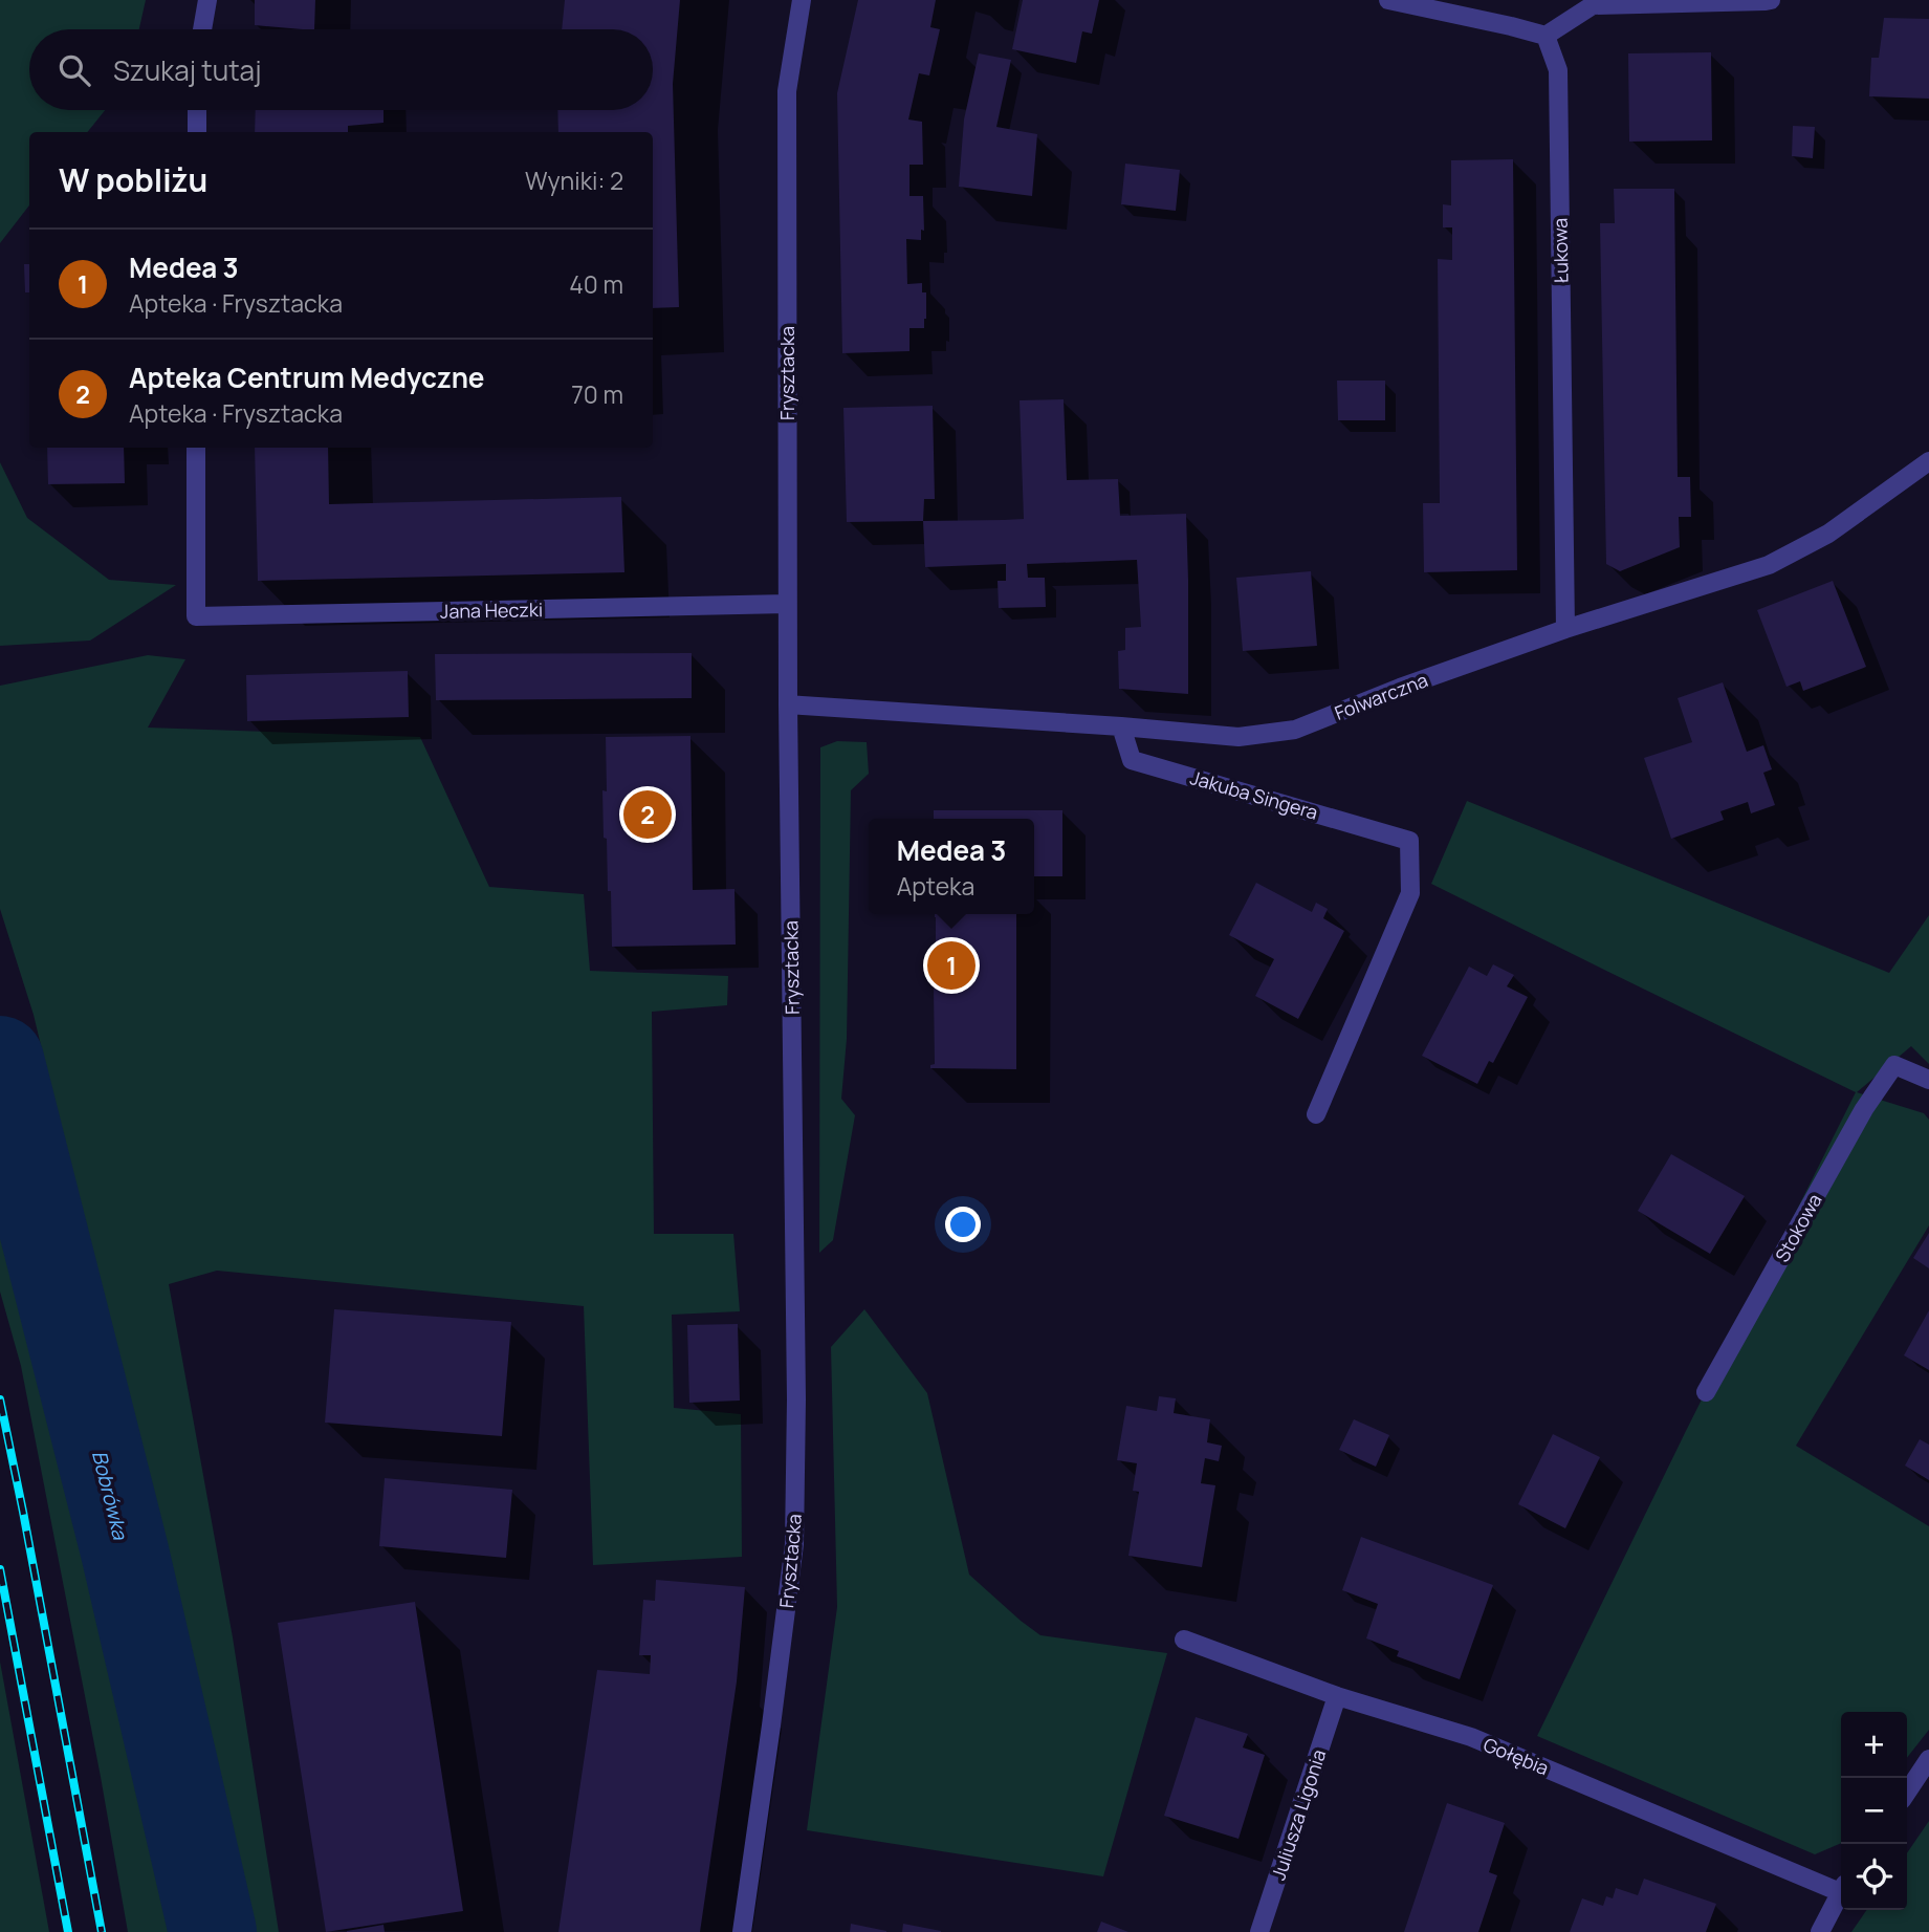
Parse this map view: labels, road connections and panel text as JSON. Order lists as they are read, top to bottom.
{
  "streets": {
    "street": [
      "Łukowa",
      "Frysztacka",
      "Jana Heczki",
      "Folwarczna",
      "Jakuba Singera",
      "Stokowa",
      "Gołębia",
      "Juliusza Ligonia"
    ]
  },
  "crossings": [
    ["Łukowa", "Folwarczna"],
    ["Frysztacka", "Jana Heczki"],
    ["Frysztacka", "Folwarczna"],
    ["Folwarczna", "Jakuba Singera"],
    ["Gołębia", "Juliusza Ligonia"]
  ],
  "water": ["Bobrówka"],
  "page": {
    "search": "Szukaj tutaj",
    "heading": ["W pobliżu", "Wyniki: 2"],
    "list": [
      {
        "mark": "1",
        "name": "Medea 3",
        "note": "Apteka · Frysztacka",
        "value": "40 m"
      },
      {
        "mark": "2",
        "name": "Apteka Centrum Medyczne",
        "note": "Apteka · Frysztacka",
        "value": "70 m"
      }
    ],
    "pins": ["2", "1"],
    "popup": ["Medea 3", "Apteka"],
    "map_buttons": ["+", "−"]
  }
}
